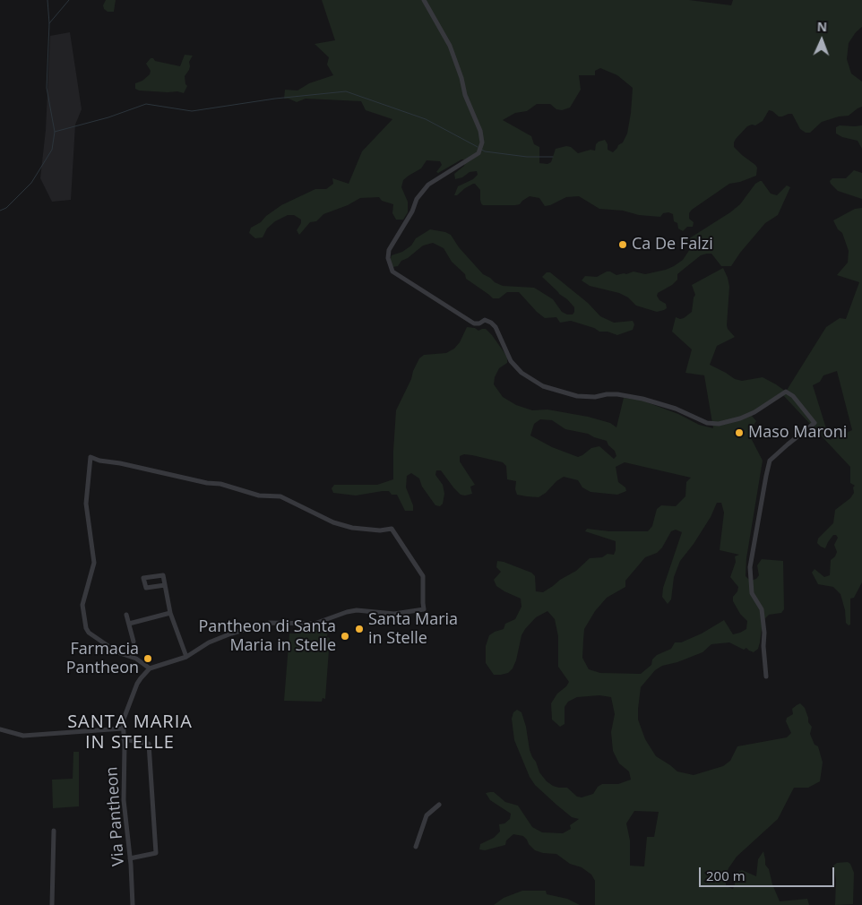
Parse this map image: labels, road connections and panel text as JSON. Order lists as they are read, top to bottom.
{
  "streets": {
    "street": ["Via Pantheon"]
  },
  "districts": ["SANTA MARIA IN STELLE"],
  "places": [
    "Ca De Falzi",
    "Maso Maroni",
    "Santa Maria in Stelle",
    "Pantheon di Santa Maria in Stelle",
    "Farmacia Pantheon"
  ],
  "scale_bar": "200 m",
  "north": "top"
}
